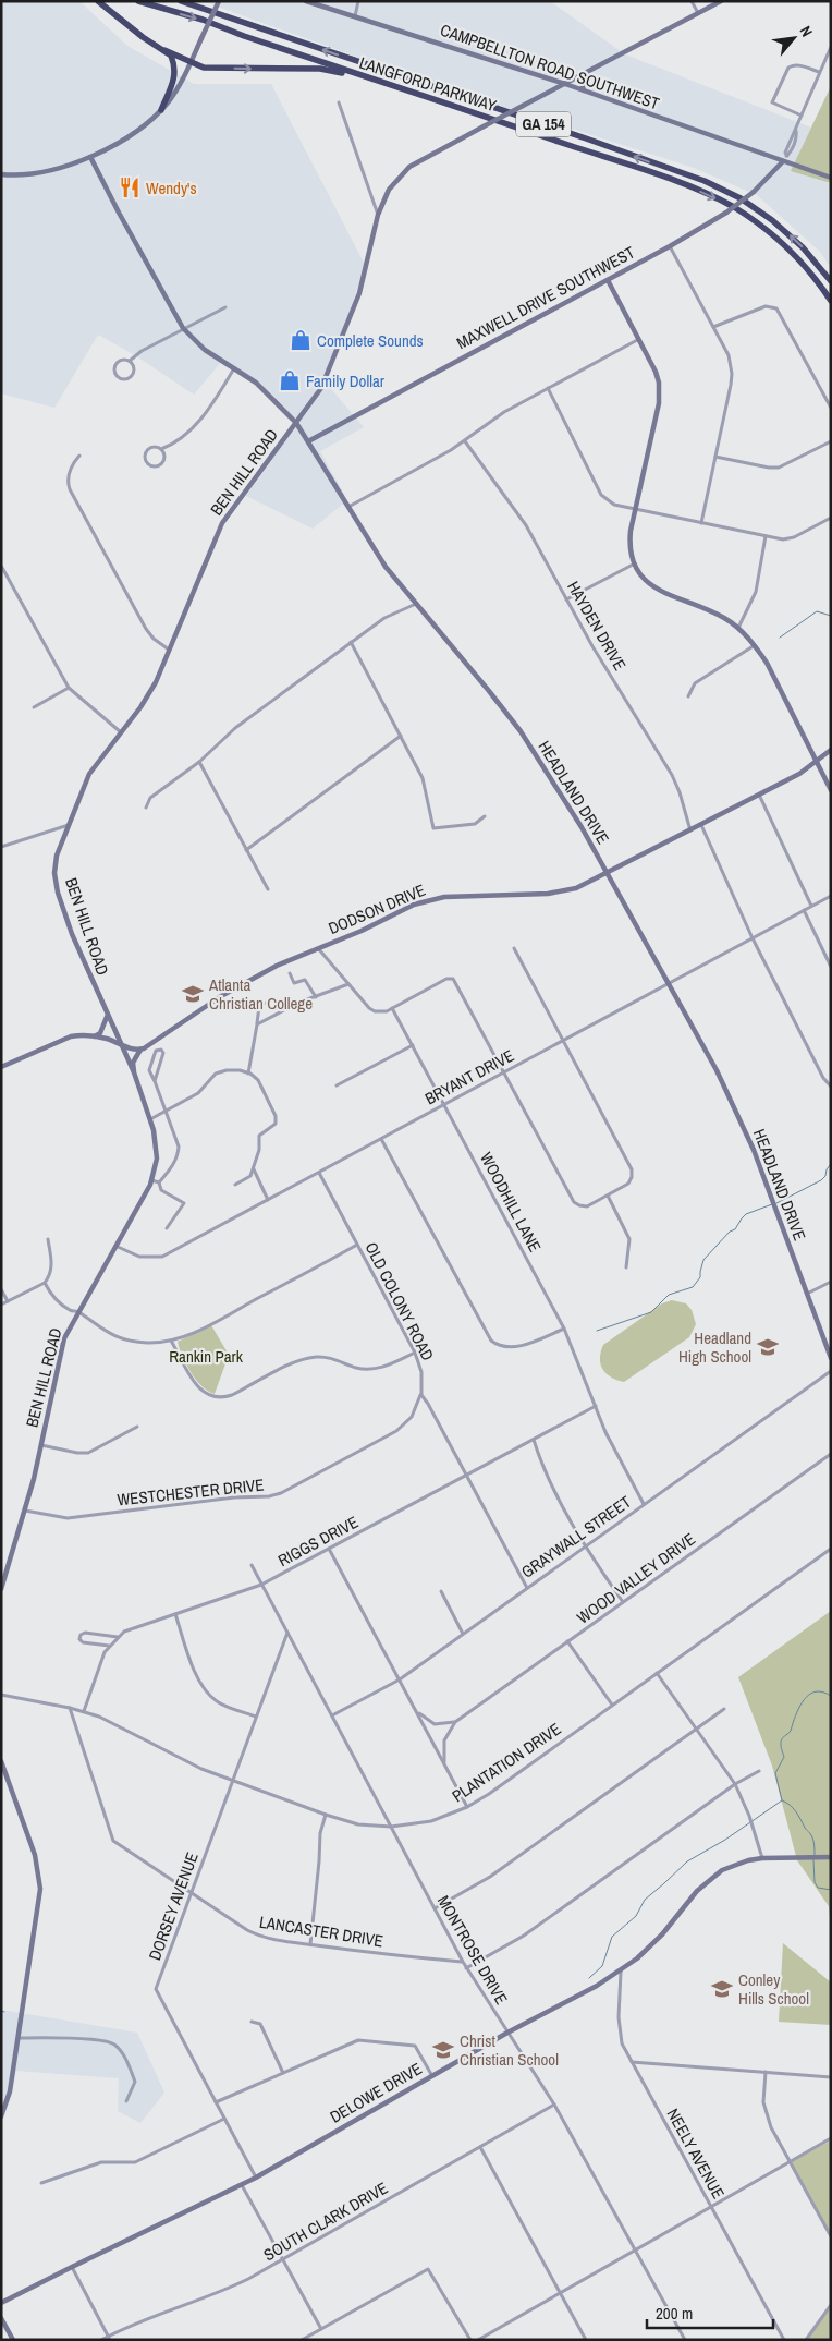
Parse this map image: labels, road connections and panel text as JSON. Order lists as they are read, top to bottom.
{
  "streets": {
    "highway": ["LANGFORD PARKWAY", "GA 154"],
    "street": [
      "CAMPBELLTON ROAD SOUTHWEST",
      "MAXWELL DRIVE SOUTHWEST",
      "BEN HILL ROAD",
      "HAYDEN DRIVE",
      "HEADLAND DRIVE",
      "DODSON DRIVE",
      "BRYANT DRIVE",
      "WOODHILL LANE",
      "OLD COLONY ROAD",
      "WESTCHESTER DRIVE",
      "GRAYWALL STREET",
      "RIGGS DRIVE",
      "WOOD VALLEY DRIVE",
      "PLANTATION DRIVE",
      "DORSEY AVENUE",
      "LANCASTER DRIVE",
      "MONTROSE DRIVE",
      "DELOWE DRIVE",
      "NEELY AVENUE",
      "SOUTH CLARK DRIVE"
    ]
  },
  "crossings": [
    ["CAMPBELLTON ROAD SOUTHWEST", "MAXWELL DRIVE SOUTHWEST"],
    ["CAMPBELLTON ROAD SOUTHWEST", "BEN HILL ROAD"],
    ["MAXWELL DRIVE SOUTHWEST", "HEADLAND DRIVE"],
    ["BEN HILL ROAD", "HEADLAND DRIVE"],
    ["BEN HILL ROAD", "BRYANT DRIVE"],
    ["BEN HILL ROAD", "WESTCHESTER DRIVE"],
    ["HAYDEN DRIVE", "DODSON DRIVE"],
    ["HEADLAND DRIVE", "DODSON DRIVE"],
    ["HEADLAND DRIVE", "BRYANT DRIVE"],
    ["BRYANT DRIVE", "WOODHILL LANE"],
    ["BRYANT DRIVE", "OLD COLONY ROAD"],
    ["WOODHILL LANE", "GRAYWALL STREET"],
    ["WOODHILL LANE", "RIGGS DRIVE"],
    ["OLD COLONY ROAD", "WESTCHESTER DRIVE"],
    ["OLD COLONY ROAD", "GRAYWALL STREET"],
    ["OLD COLONY ROAD", "RIGGS DRIVE"],
    ["GRAYWALL STREET", "MONTROSE DRIVE"],
    ["RIGGS DRIVE", "PLANTATION DRIVE"],
    ["RIGGS DRIVE", "MONTROSE DRIVE"],
    ["PLANTATION DRIVE", "DORSEY AVENUE"],
    ["PLANTATION DRIVE", "LANCASTER DRIVE"],
    ["PLANTATION DRIVE", "MONTROSE DRIVE"],
    ["DORSEY AVENUE", "LANCASTER DRIVE"],
    ["DORSEY AVENUE", "MONTROSE DRIVE"],
    ["DORSEY AVENUE", "DELOWE DRIVE"],
    ["LANCASTER DRIVE", "MONTROSE DRIVE"],
    ["MONTROSE DRIVE", "DELOWE DRIVE"],
    ["MONTROSE DRIVE", "SOUTH CLARK DRIVE"],
    ["DELOWE DRIVE", "NEELY AVENUE"]
  ],
  "parks": ["Rankin Park"],
  "places": {
    "restaurant": ["Wendy's"],
    "shop": ["Complete Sounds", "Family Dollar"],
    "school or university": [
      "Atlanta Christian College",
      "Headland High School",
      "Conley Hills School",
      "Christ Christian School"
    ]
  },
  "scale_bar": "200 m",
  "north": "top right"
}
